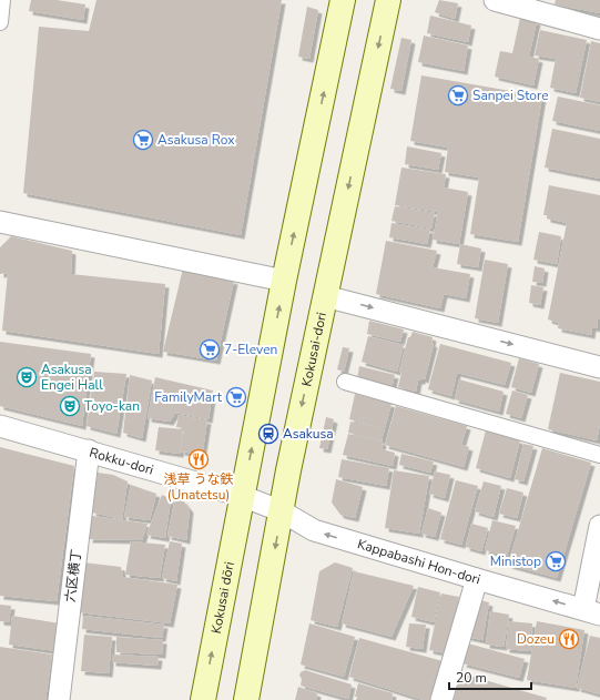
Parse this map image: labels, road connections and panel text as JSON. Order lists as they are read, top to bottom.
{
  "streets": {
    "main road": ["Kokusai-dori", "Kokusai dōri"],
    "street": ["Rokku-dori", "Kappabashi Hon-dori", "六区横丁"]
  },
  "crossings": [
    ["Kokusai-dori", "Kappabashi Hon-dori"],
    ["Rokku-dori", "Kappabashi Hon-dori"],
    ["Rokku-dori", "六区横丁"],
    ["Rokku-dori", "Kokusai dōri"],
    ["Kappabashi Hon-dori", "Kokusai dōri"]
  ],
  "one_way": ["Kokusai dōri"],
  "places": {
    "supermarket": [
      "Sanpei Store",
      "Asakusa Rox",
      "7-Eleven",
      "FamilyMart",
      "Ministop"
    ],
    "theatre": ["Asakusa Engei Hall", "Toyo-kan"],
    "station": ["Asakusa"],
    "restaurant": ["浅草 うな鉄 (Unatetsu)", "Dozeu"]
  },
  "scale_bar": "20 m"
}
